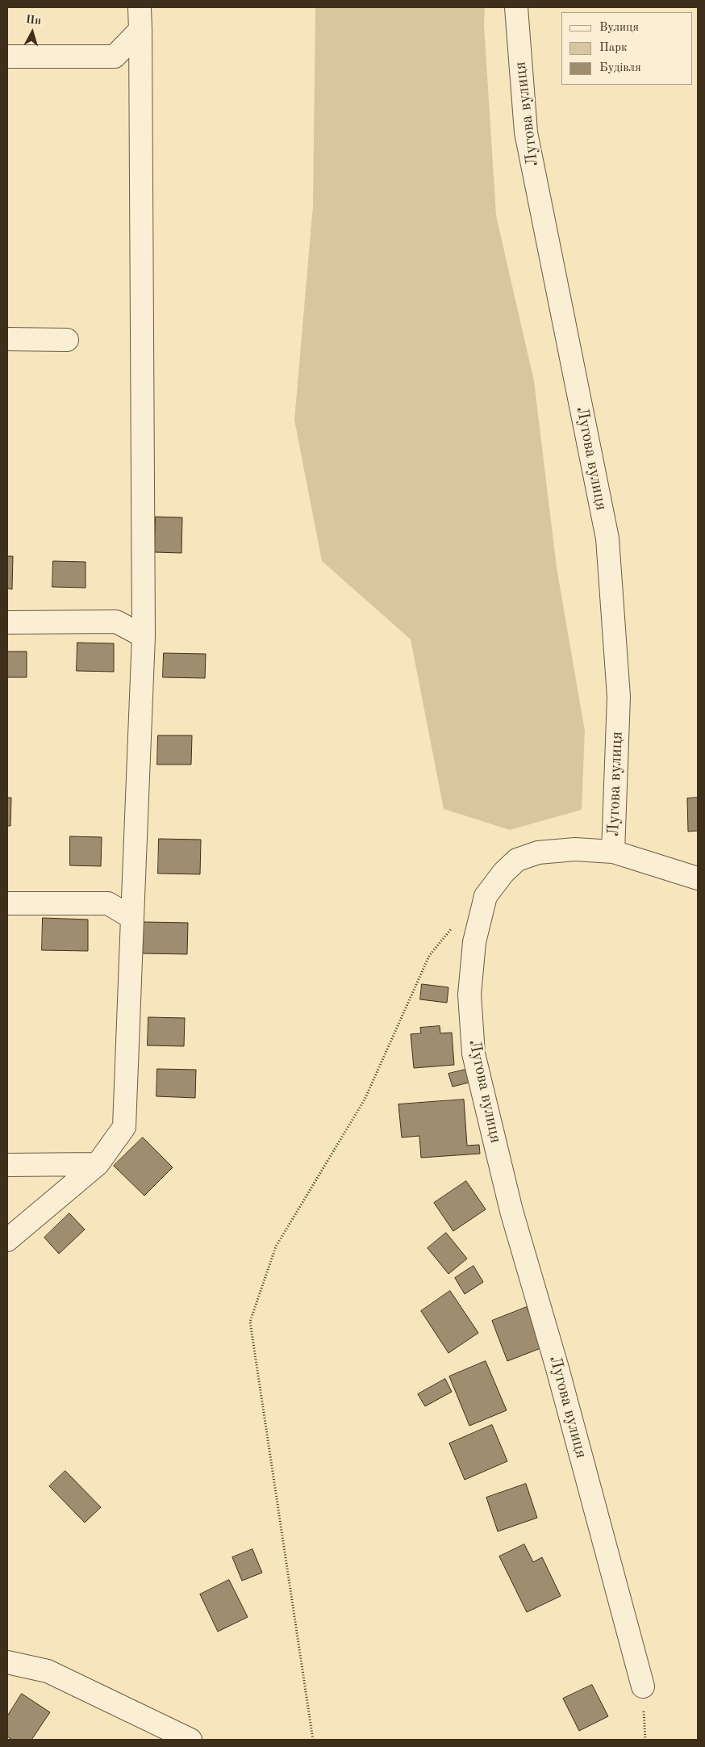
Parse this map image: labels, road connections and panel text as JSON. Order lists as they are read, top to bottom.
{
  "streets": {
    "street": ["Лугова вулиця"]
  },
  "legend": ["Вулиця", "Парк", "Будівля"],
  "north": "top"
}
